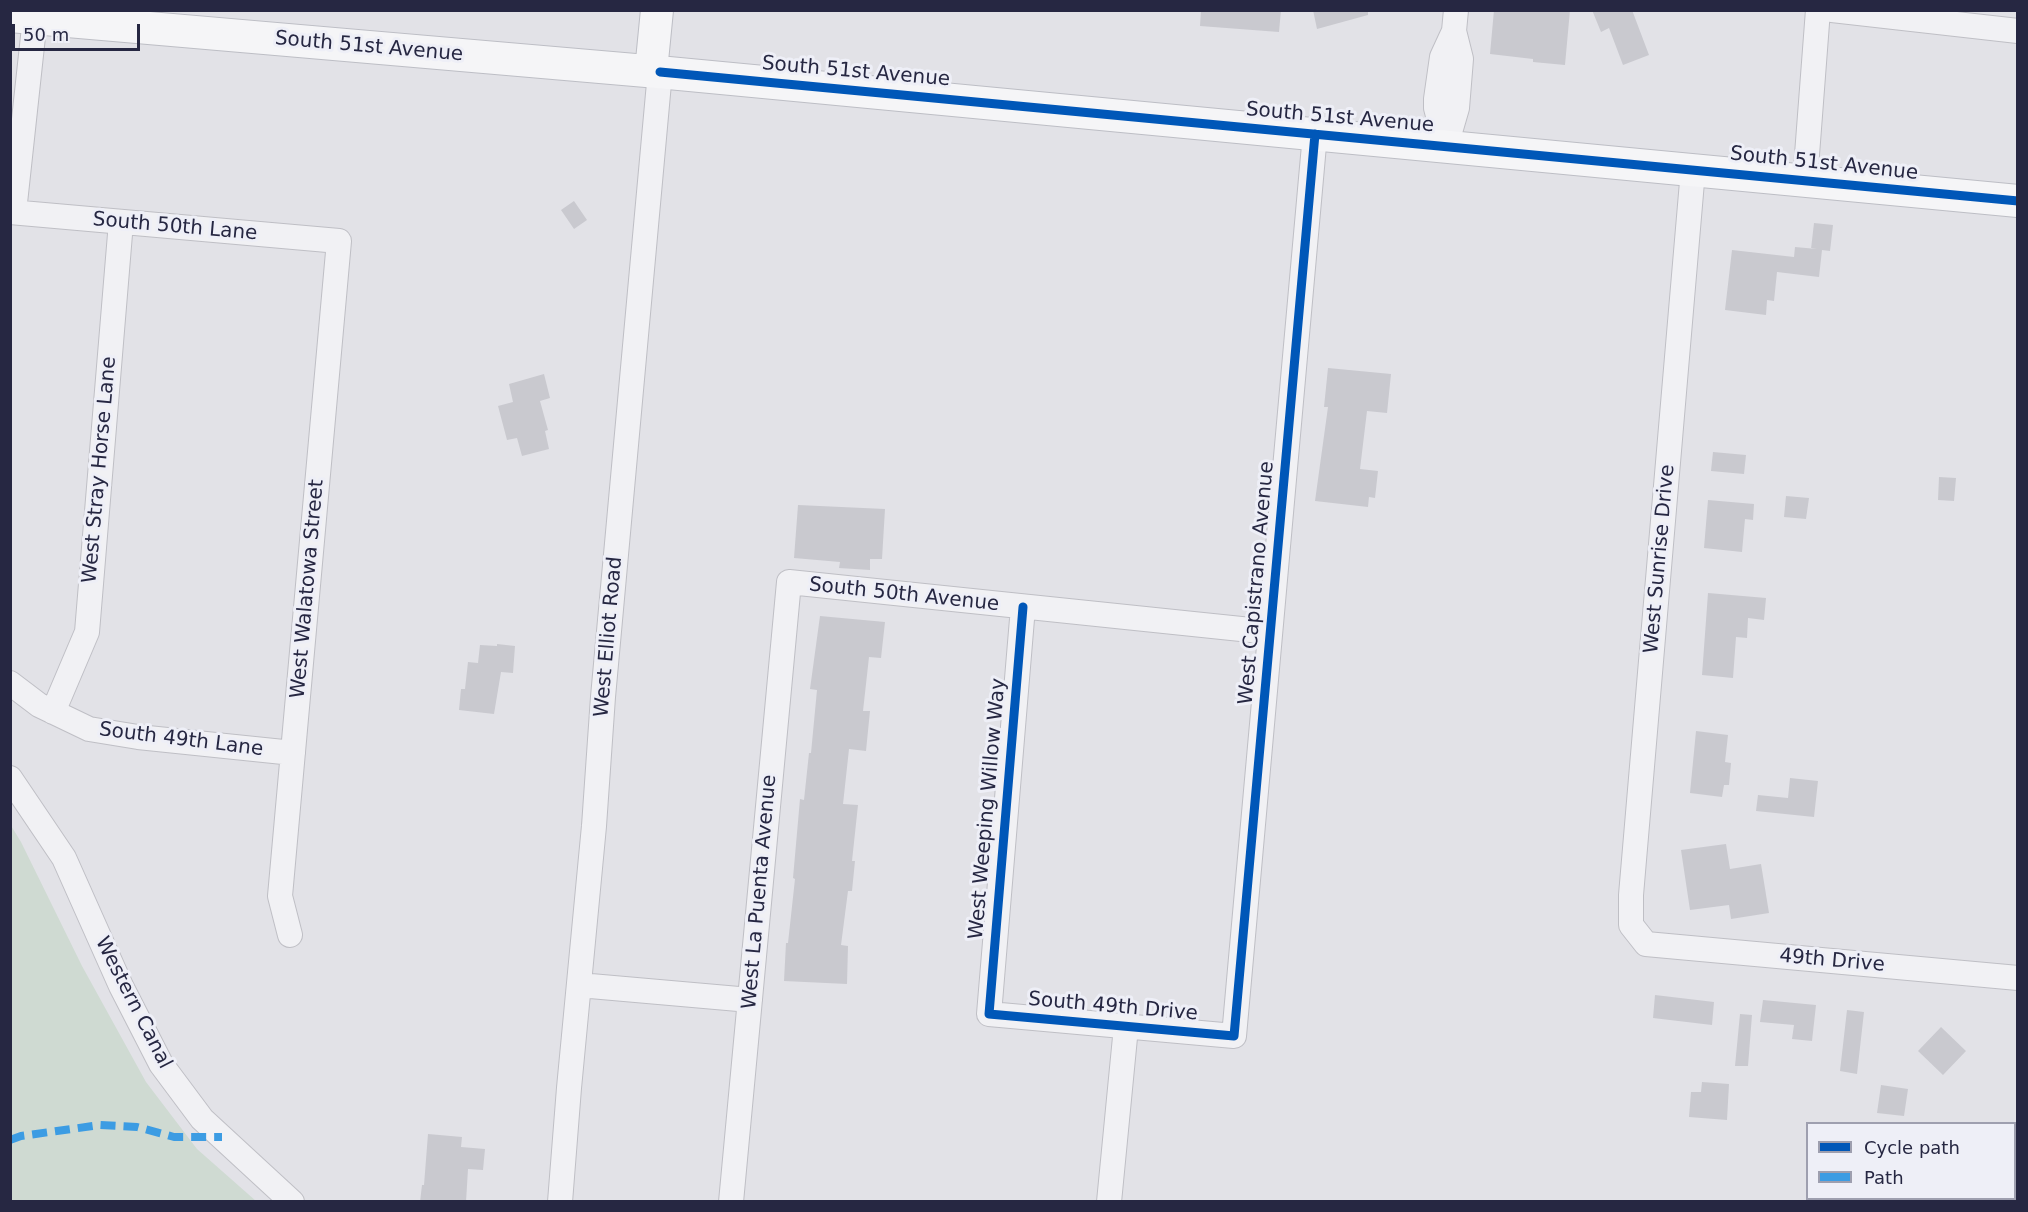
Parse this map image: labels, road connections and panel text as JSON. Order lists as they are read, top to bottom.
{
  "streets": {
    "main road": ["South 51st Avenue", "West Elliot Road"],
    "street": [
      "South 50th Lane",
      "West Stray Horse Lane",
      "West Sunrise Drive",
      "West Capistrano Avenue",
      "West Walatowa Street",
      "South 50th Avenue",
      "South 49th Lane",
      "West Weeping Willow Way",
      "West La Puenta Avenue",
      "49th Drive",
      "Western Canal",
      "South 49th Drive"
    ]
  },
  "crossings": [
    ["South 51st Avenue", "West Sunrise Drive"],
    ["South 51st Avenue", "West Capistrano Avenue"],
    ["South 51st Avenue", "West Elliot Road"],
    ["South 50th Lane", "West Stray Horse Lane"],
    ["South 50th Lane", "West Walatowa Street"],
    ["West Stray Horse Lane", "South 49th Lane"],
    ["West Sunrise Drive", "49th Drive"],
    ["West Capistrano Avenue", "South 50th Avenue"],
    ["West Capistrano Avenue", "South 49th Drive"],
    ["West Walatowa Street", "South 49th Lane"],
    ["South 50th Avenue", "West Weeping Willow Way"],
    ["South 50th Avenue", "West La Puenta Avenue"],
    ["West Weeping Willow Way", "South 49th Drive"]
  ],
  "legend": ["Cycle path", "Path"],
  "scale_bar": "50 m"
}
